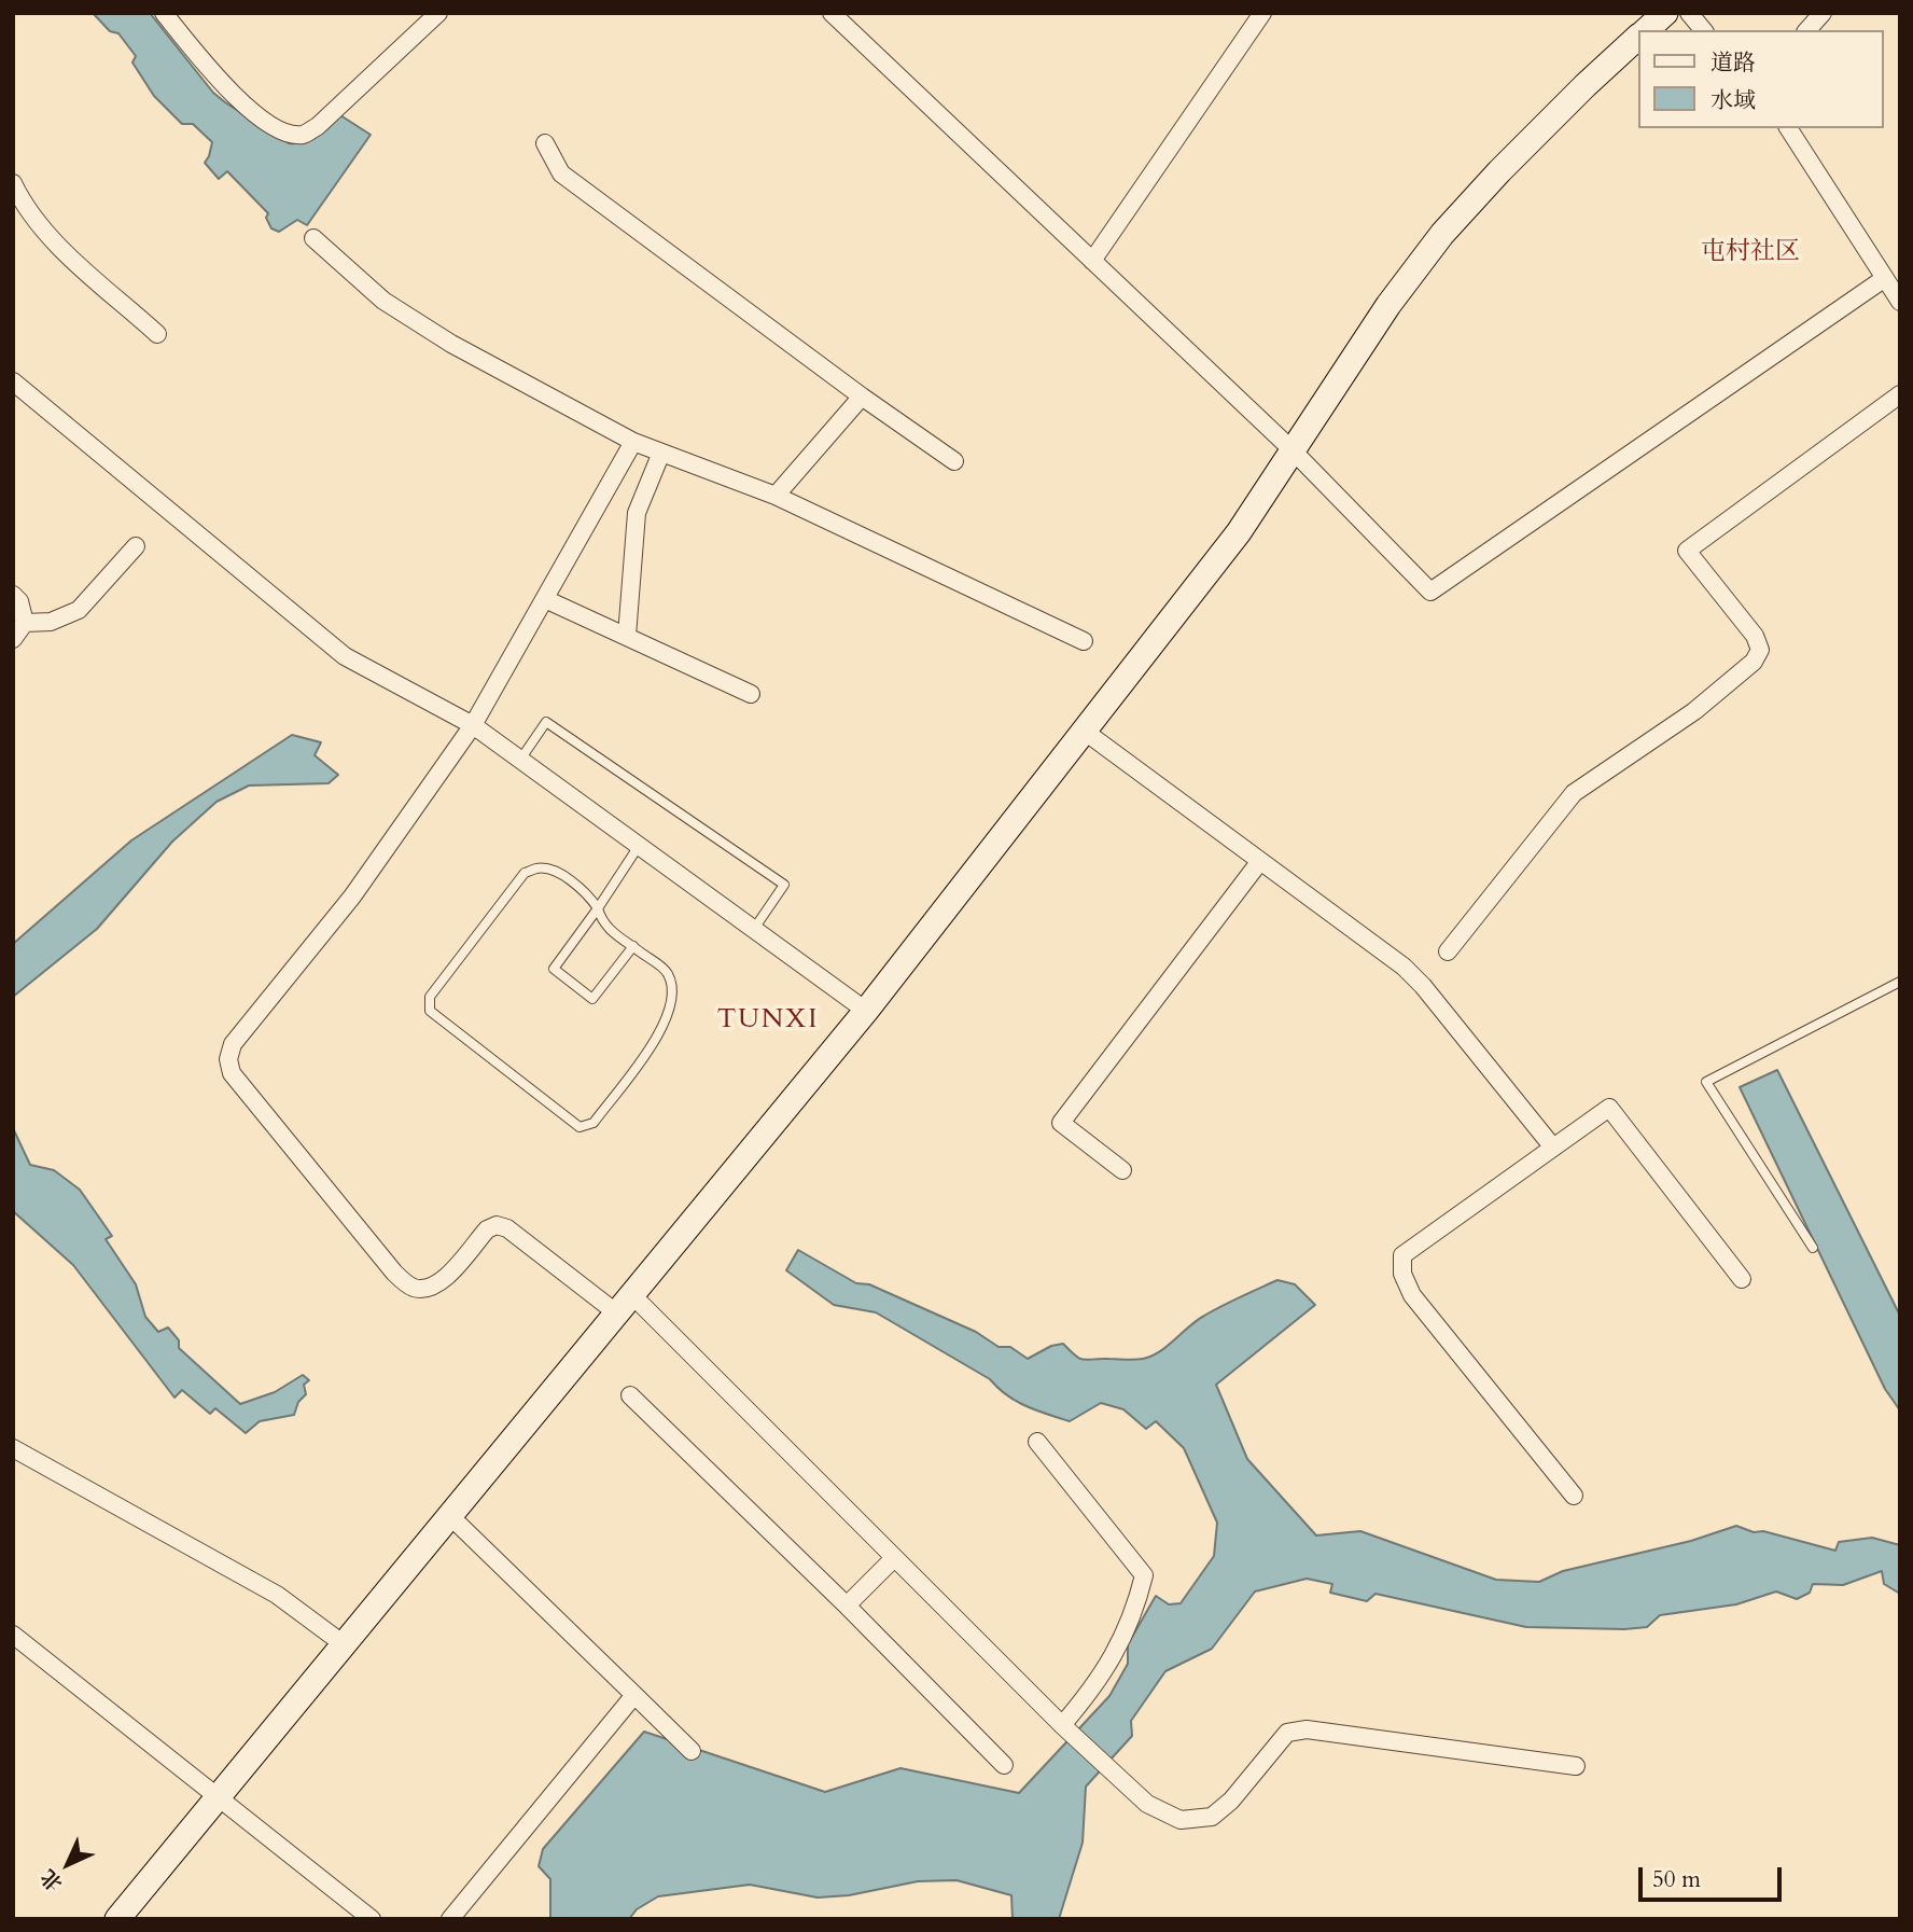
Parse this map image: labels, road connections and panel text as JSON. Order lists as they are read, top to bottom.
{
  "districts": ["屯村社区", "TUNXI"],
  "legend": ["道路", "水域"],
  "scale_bar": "50 m",
  "north": "bottom left"
}
